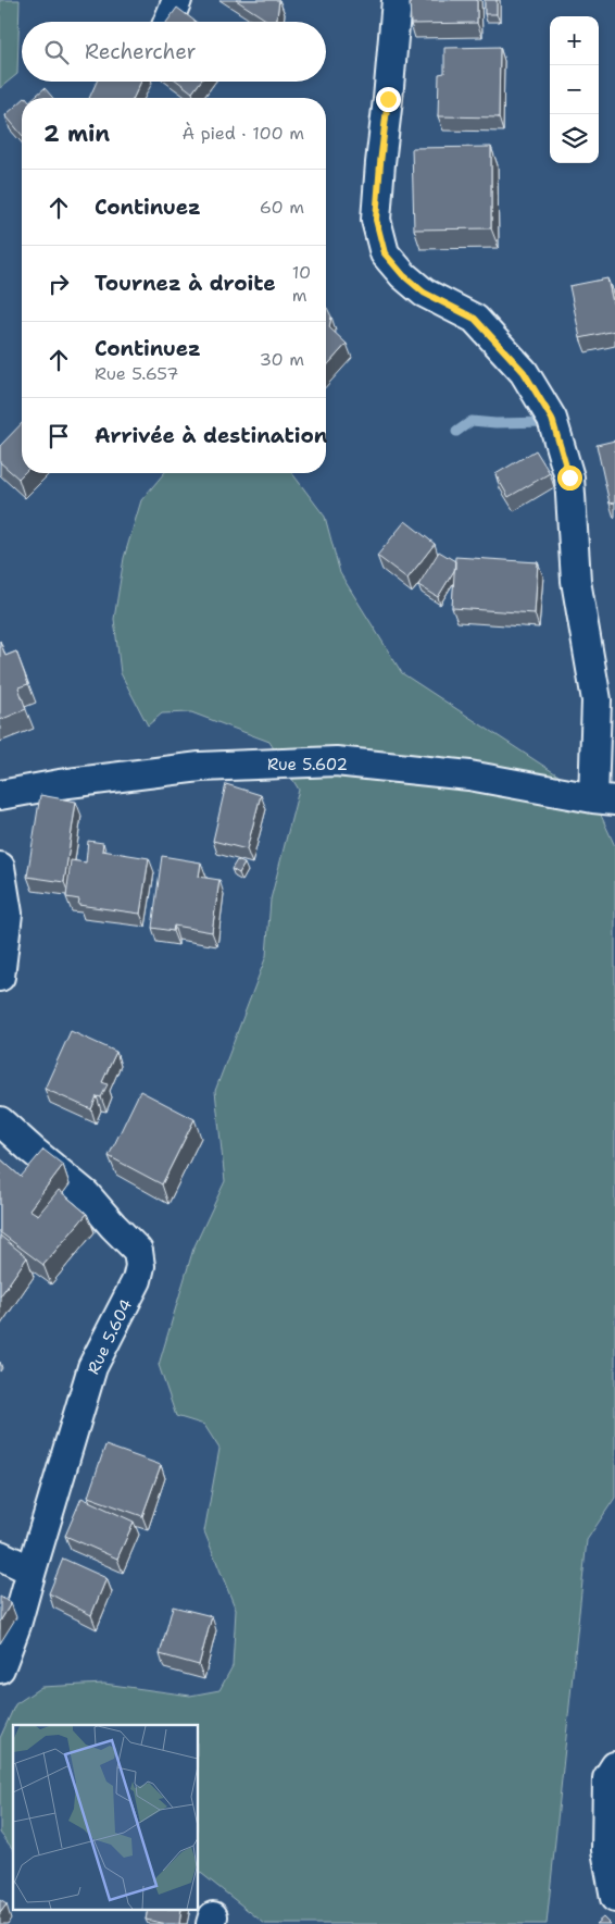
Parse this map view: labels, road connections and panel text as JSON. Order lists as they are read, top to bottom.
{
  "streets": {
    "street": ["Rue 5.602", "Rue 5.604"]
  },
  "page": {
    "map_buttons": ["+", "−"],
    "search": "Rechercher",
    "heading": ["2 min", "À pied · 100 m"],
    "list": [
      ["Continuez", "60 m"],
      ["Tournez à droite", "10 m"],
      ["Continuez", "Rue 5.657", "30 m"],
      "Arrivée à destination"
    ]
  }
}
